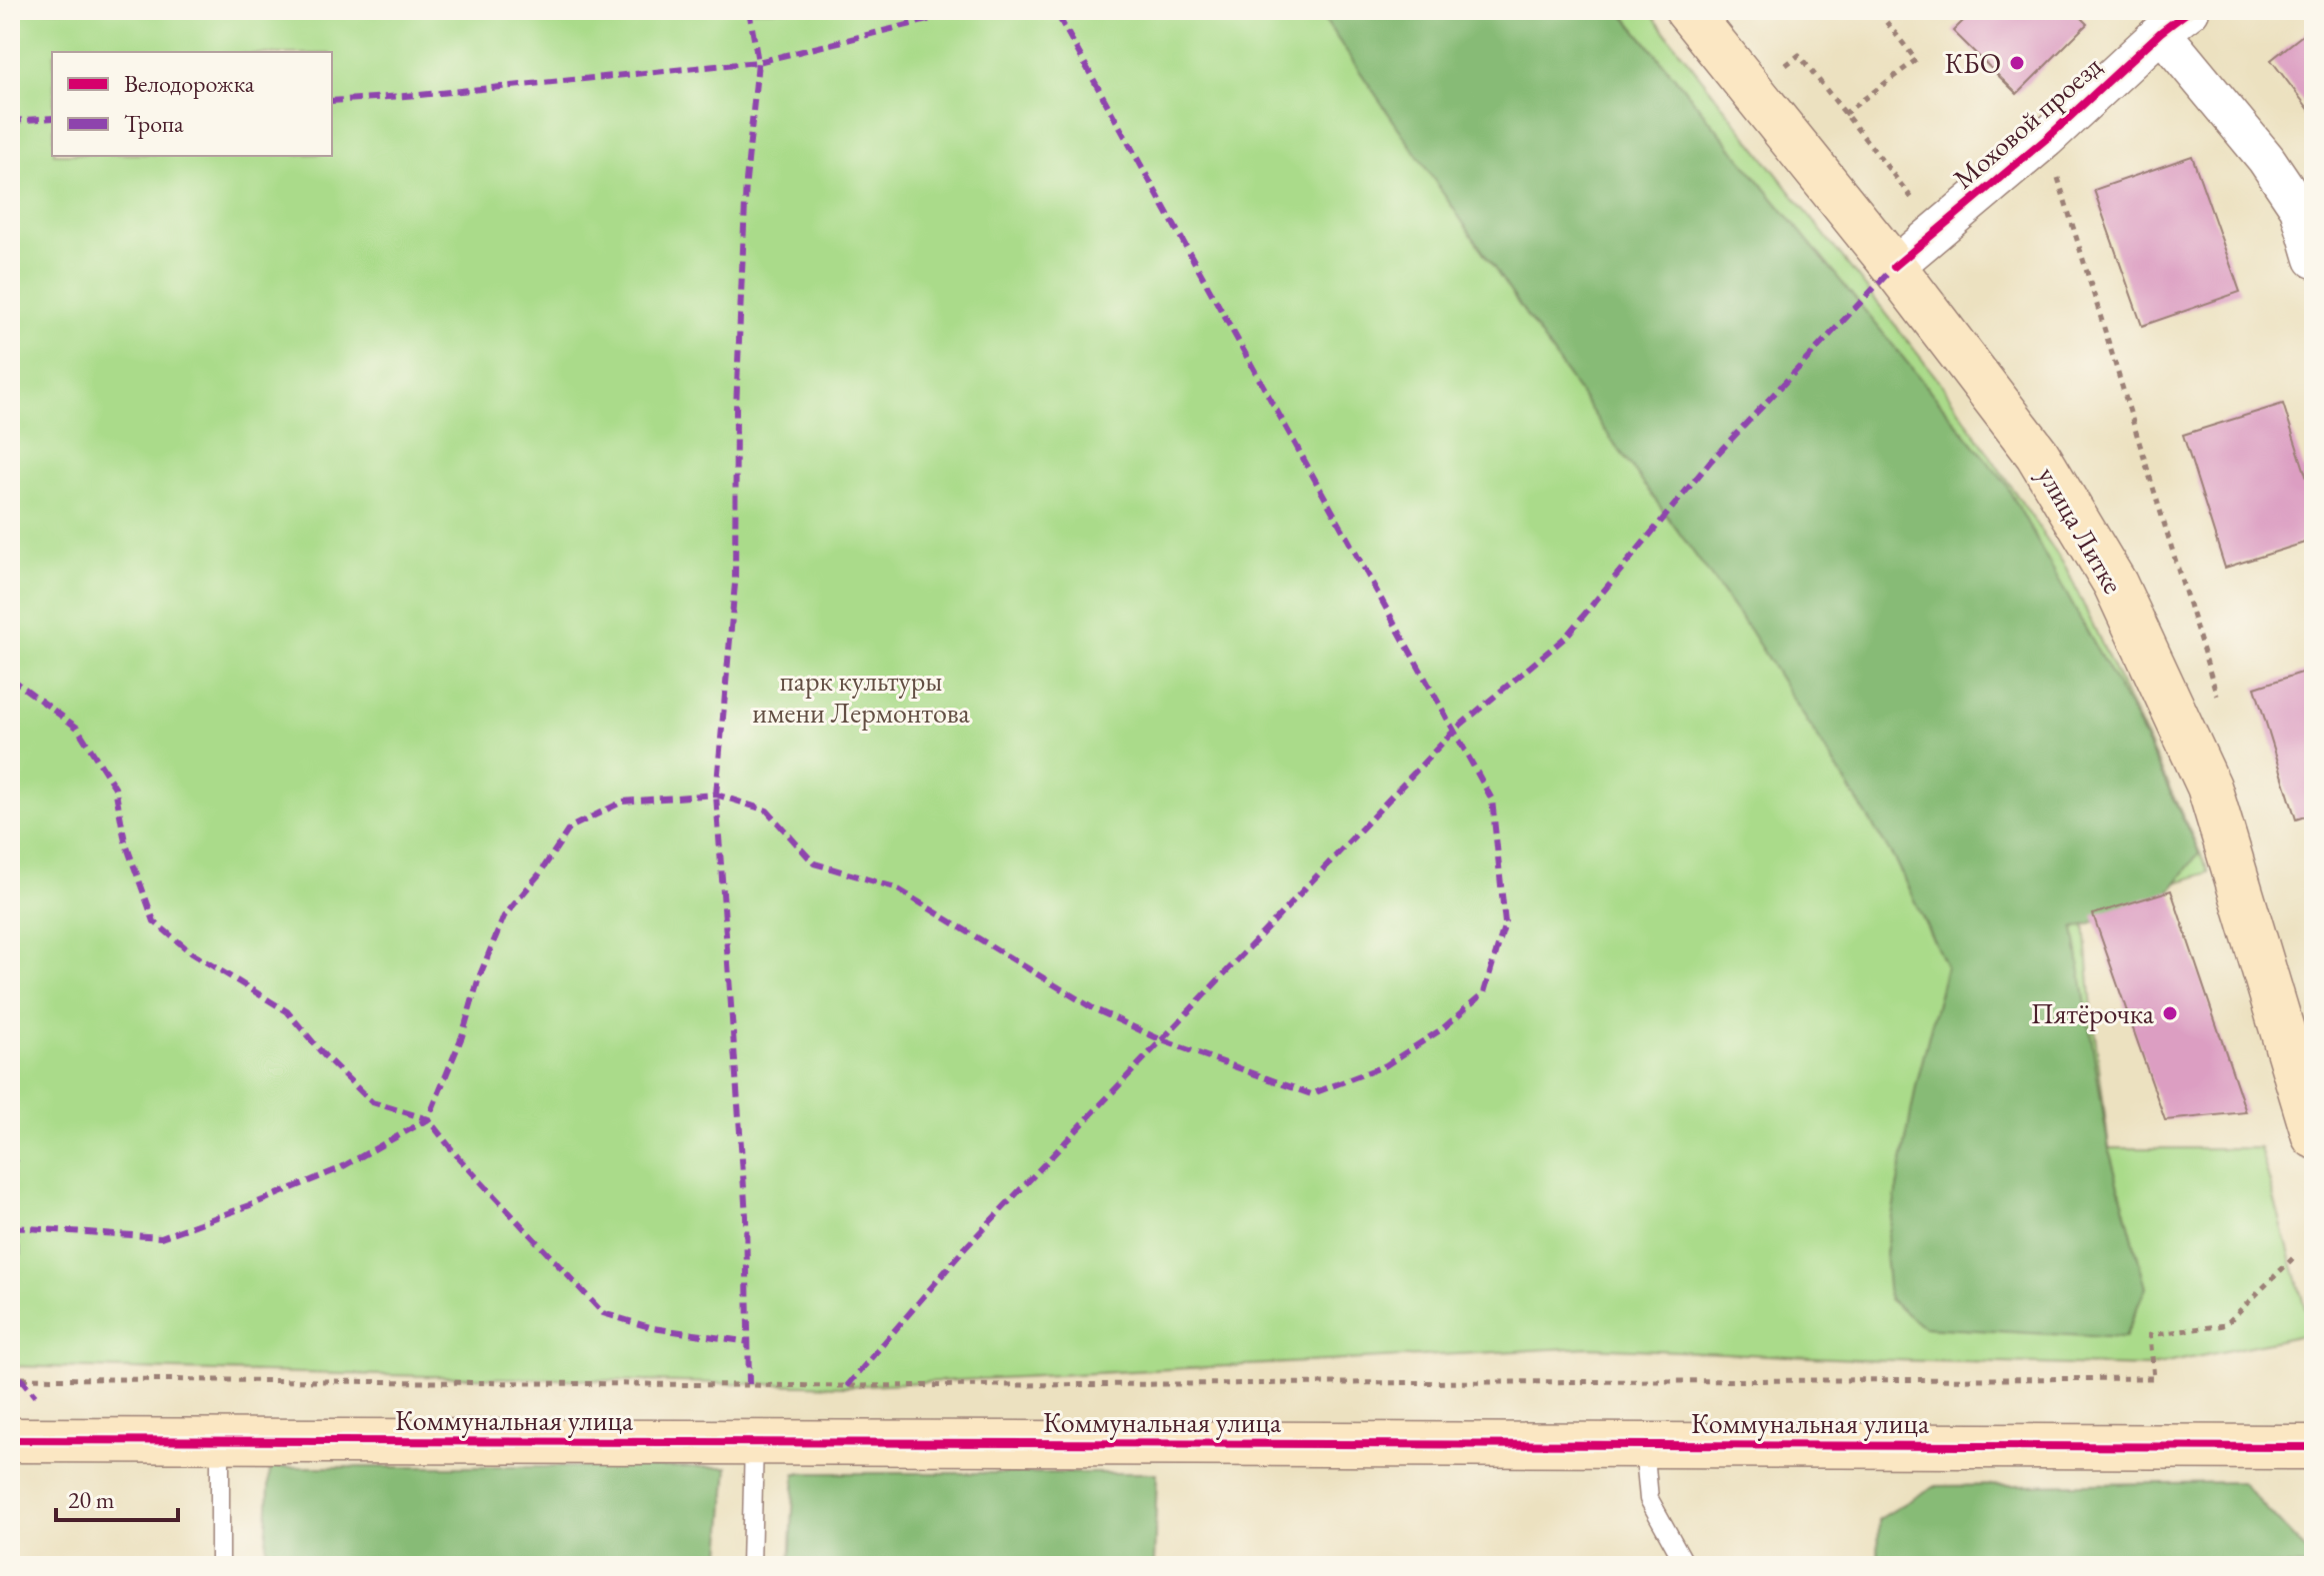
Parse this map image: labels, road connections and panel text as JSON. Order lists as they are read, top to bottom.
{
  "streets": {
    "street": ["Моховой проезд", "улица Литке", "Коммунальная улица"]
  },
  "crossings": [
    ["Моховой проезд", "улица Литке"]
  ],
  "parks": ["парк культуры имени Лермонтова"],
  "places": ["КБО", "Пятёрочка"],
  "legend": ["Велодорожка", "Тропа"],
  "scale_bar": "20 m"
}
